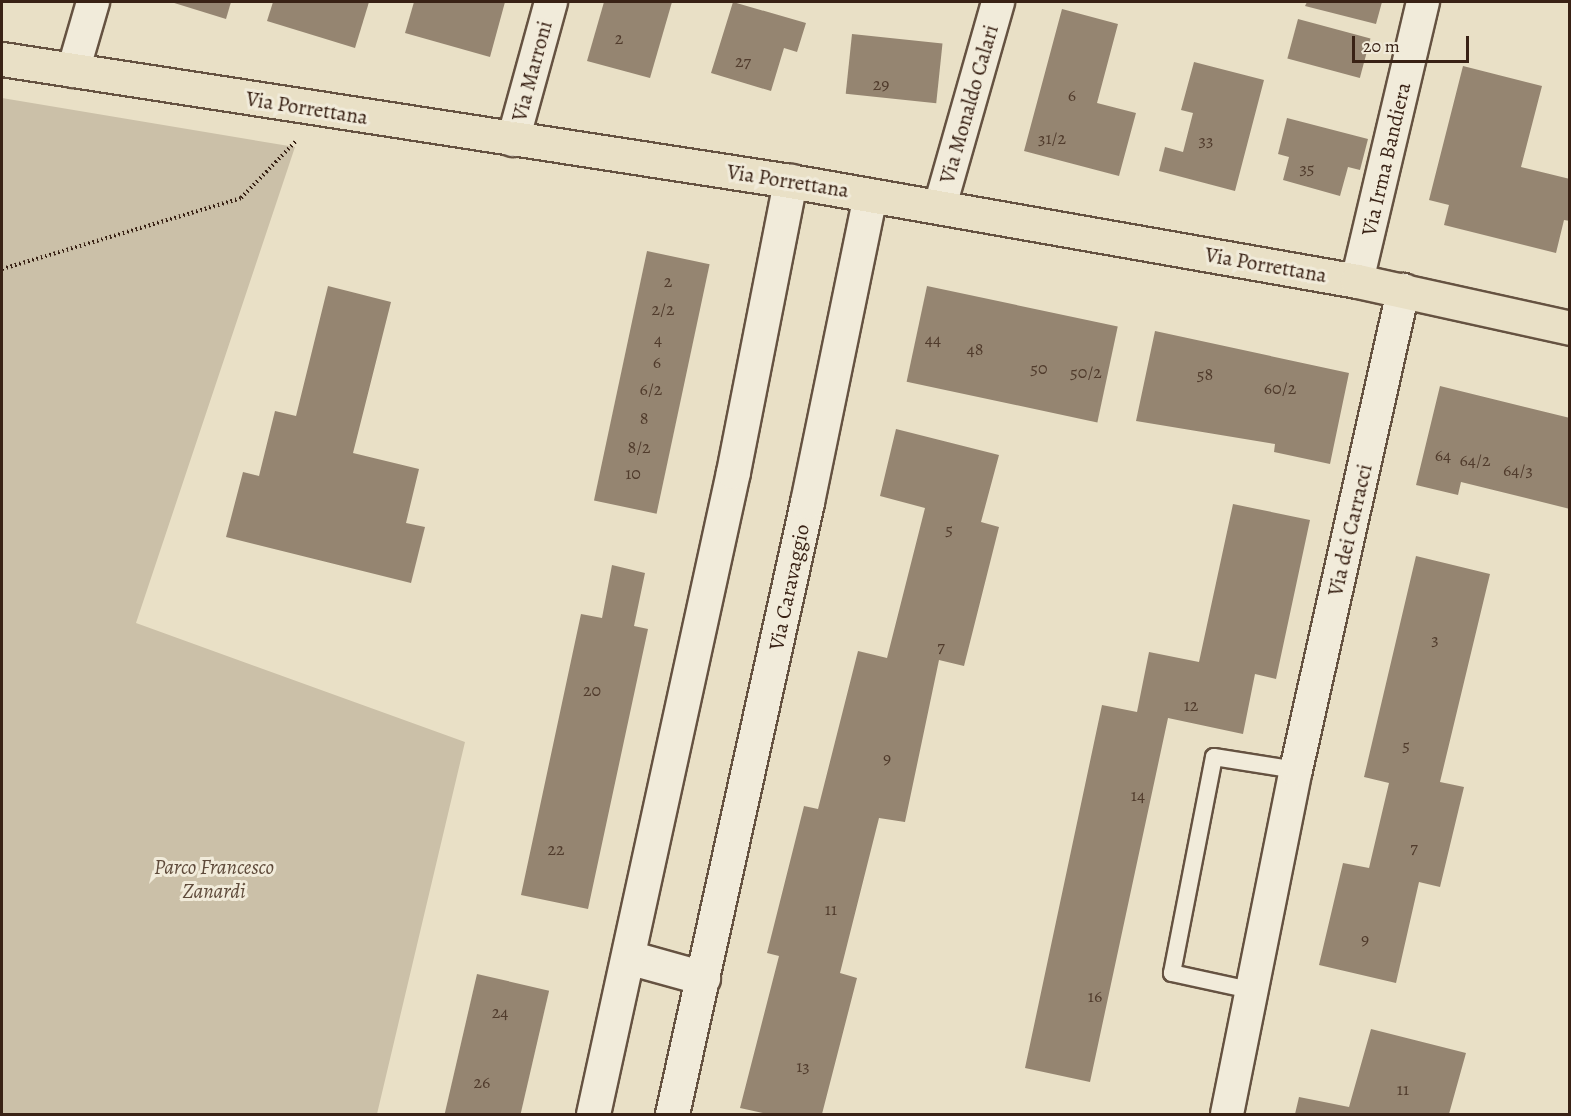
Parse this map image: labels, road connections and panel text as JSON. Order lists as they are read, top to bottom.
{
  "streets": {
    "main road": ["Via Porrettana", "Via Caravaggio"],
    "street": [
      "Via Marroni",
      "Via Monaldo Calari",
      "Via Irma Bandiera",
      "Via dei Carracci"
    ]
  },
  "crossings": [
    ["Via Marroni", "Via Porrettana"],
    ["Via Monaldo Calari", "Via Porrettana"],
    ["Via Porrettana", "Via Irma Bandiera"],
    ["Via Porrettana", "Via dei Carracci"],
    ["Via Porrettana", "Via Caravaggio"]
  ],
  "parks": ["Parco Francesco Zanardi"],
  "house_numbers": [
    "2",
    "27",
    "29",
    "6",
    "31/2",
    "33",
    "35",
    "2",
    "2/2",
    "4",
    "44",
    "48",
    "6",
    "50",
    "50/2",
    "58",
    "60/2",
    "6/2",
    "8",
    "8/2",
    "64",
    "64/2",
    "64/3",
    "10",
    "5",
    "3",
    "7",
    "20",
    "12",
    "5",
    "9",
    "14",
    "7",
    "22",
    "11",
    "9",
    "16",
    "24",
    "13",
    "26",
    "11"
  ],
  "scale_bar": "20 m"
}
